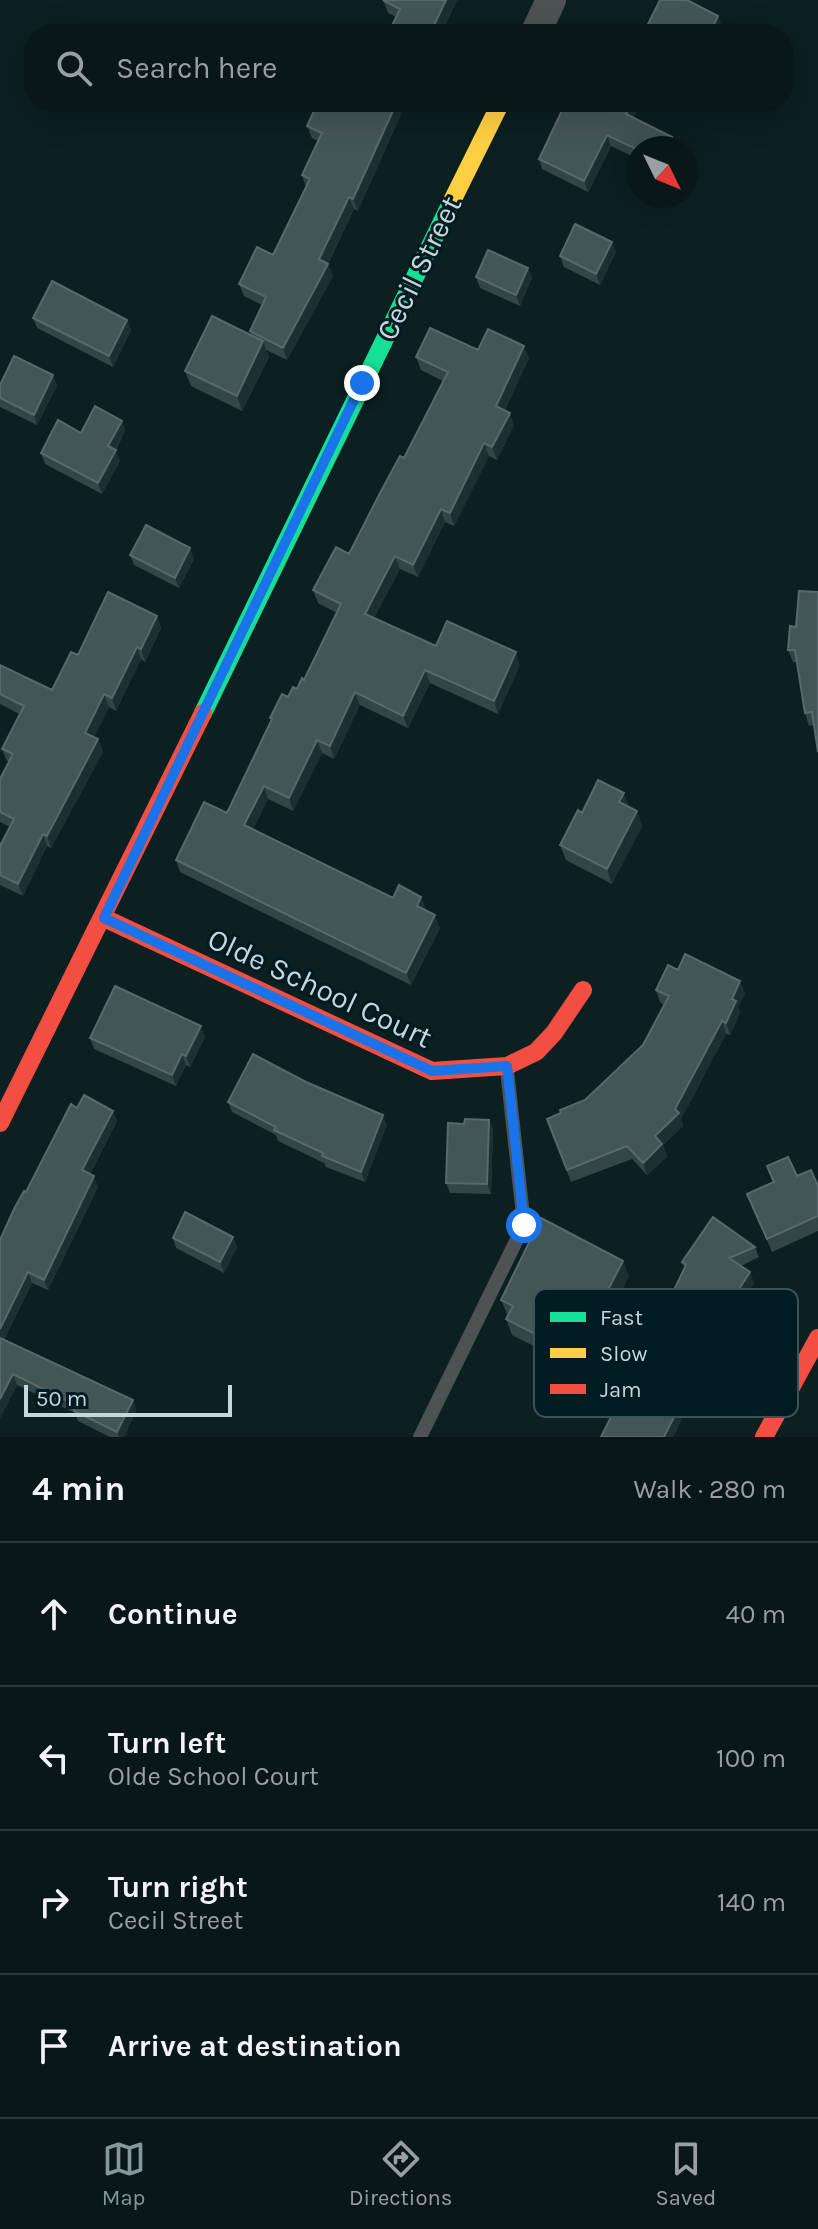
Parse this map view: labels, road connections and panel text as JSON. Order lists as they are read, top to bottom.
{
  "streets": {
    "street": ["Cecil Street", "Olde School Court"]
  },
  "crossings": [
    ["Cecil Street", "Olde School Court"]
  ],
  "legend": ["Fast", "Slow", "Jam"],
  "scale_bar": "50 m",
  "north": "bottom right",
  "page": {
    "search": "Search here",
    "scale": "50 m",
    "heading": ["4 min", "Walk · 280 m"],
    "list": [
      ["Continue", "40 m"],
      ["Turn left", "Olde School Court", "100 m"],
      ["Turn right", "Cecil Street", "140 m"],
      "Arrive at destination"
    ],
    "nav": ["Map", "Directions", "Saved"]
  }
}
